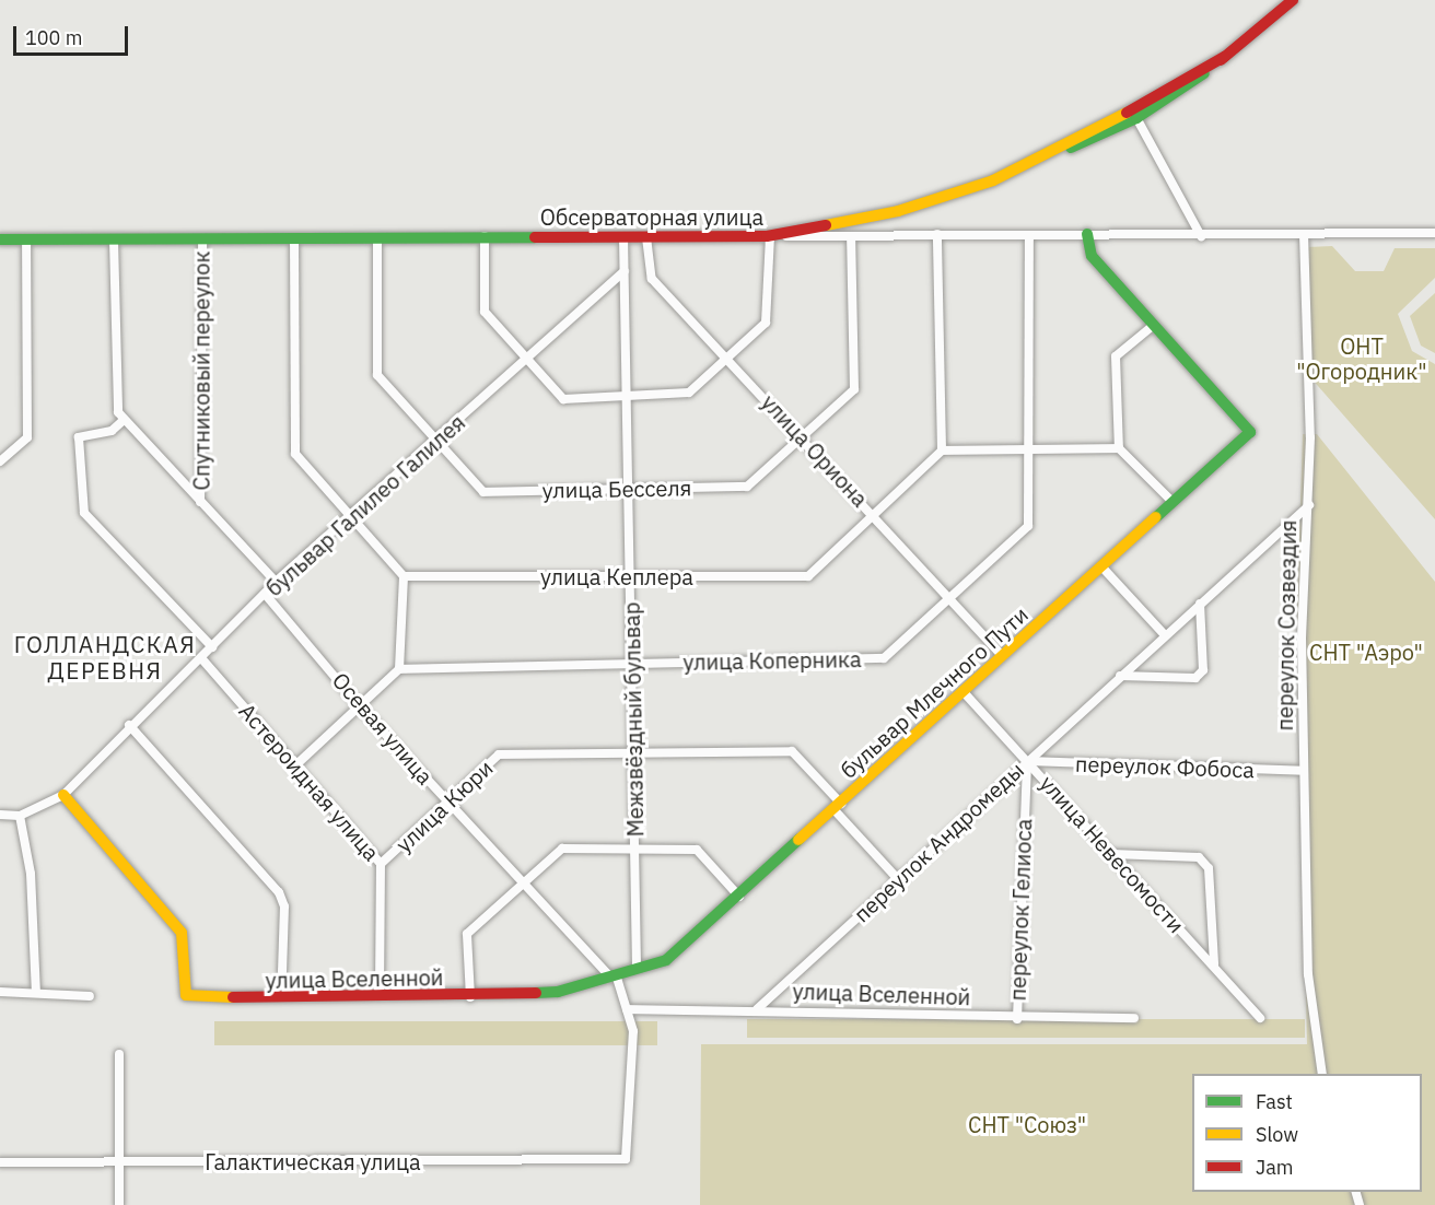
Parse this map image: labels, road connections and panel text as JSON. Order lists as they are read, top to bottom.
{
  "streets": {
    "street": [
      "Обсерваторная улица",
      "Спутниковый переулок",
      "улица Ориона",
      "улица Бесселя",
      "бульвар Галилео Галилея",
      "улица Кеплера",
      "переулок Созвездия",
      "улица Коперника",
      "бульвар Млечного Пути",
      "Межзвёздный бульвар",
      "Осевая улица",
      "переулок Фобоса",
      "Астероидная улица",
      "улица Кюри",
      "переулок Андромеды",
      "улица Невесомости",
      "переулок Гелиоса",
      "улица Вселенной",
      "Галактическая улица"
    ]
  },
  "crossings": [
    ["Обсерваторная улица", "Спутниковый переулок"],
    ["Обсерваторная улица", "улица Ориона"],
    ["Обсерваторная улица", "улица Бесселя"],
    ["Обсерваторная улица", "переулок Созвездия"],
    ["Обсерваторная улица", "улица Коперника"],
    ["Обсерваторная улица", "Межзвёздный бульвар"],
    ["улица Ориона", "улица Бесселя"],
    ["улица Ориона", "улица Кеплера"],
    ["улица Ориона", "улица Коперника"],
    ["улица Ориона", "бульвар Млечного Пути"],
    ["улица Бесселя", "бульвар Галилео Галилея"],
    ["улица Бесселя", "Межзвёздный бульвар"],
    ["бульвар Галилео Галилея", "Межзвёздный бульвар"],
    ["бульвар Галилео Галилея", "Осевая улица"],
    ["бульвар Галилео Галилея", "Астероидная улица"],
    ["бульвар Галилео Галилея", "улица Вселенной"],
    ["улица Кеплера", "Межзвёздный бульвар"],
    ["переулок Созвездия", "переулок Фобоса"],
    ["переулок Созвездия", "переулок Андромеды"],
    ["улица Коперника", "Межзвёздный бульвар"],
    ["бульвар Млечного Пути", "Межзвёздный бульвар"],
    ["бульвар Млечного Пути", "улица Кюри"],
    ["бульвар Млечного Пути", "улица Невесомости"],
    ["бульвар Млечного Пути", "улица Вселенной"],
    ["Межзвёздный бульвар", "улица Кюри"],
    ["Межзвёздный бульвар", "улица Вселенной"],
    ["Осевая улица", "улица Кюри"],
    ["Осевая улица", "улица Вселенной"],
    ["переулок Фобоса", "переулок Андромеды"],
    ["переулок Фобоса", "улица Невесомости"],
    ["переулок Фобоса", "переулок Гелиоса"],
    ["Астероидная улица", "улица Кюри"],
    ["Астероидная улица", "улица Вселенной"],
    ["улица Кюри", "переулок Андромеды"],
    ["переулок Андромеды", "улица Невесомости"],
    ["переулок Андромеды", "переулок Гелиоса"],
    ["переулок Андромеды", "улица Вселенной"],
    ["улица Невесомости", "переулок Гелиоса"],
    ["переулок Гелиоса", "улица Вселенной"],
    ["улица Вселенной", "Галактическая улица"]
  ],
  "districts": ["ГОЛЛАНДСКАЯ ДЕРЕВНЯ"],
  "parks": ["ОНТ \"Огородник\"", "СНТ \"Аэро\"", "СНТ \"Союз\""],
  "legend": ["Fast", "Slow", "Jam"],
  "scale_bar": "100 m"
}
